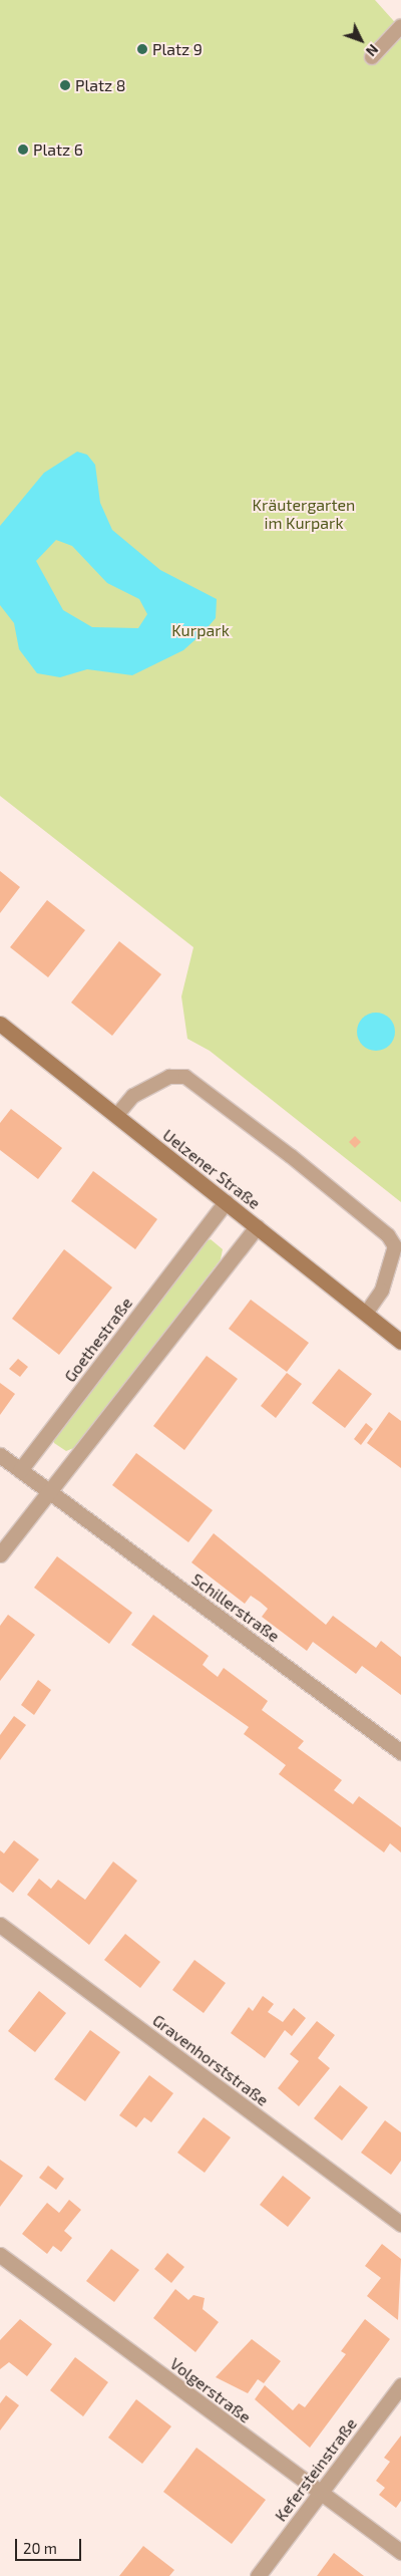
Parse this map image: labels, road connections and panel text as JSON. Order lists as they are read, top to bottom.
{
  "streets": {
    "street": [
      "Uelzener Straße",
      "Goethestraße",
      "Schillerstraße",
      "Gravenhorststraße",
      "Volgerstraße",
      "Kefersteinstraße"
    ]
  },
  "crossings": [
    ["Uelzener Straße", "Goethestraße"],
    ["Volgerstraße", "Kefersteinstraße"]
  ],
  "parks": ["Kräutergarten im Kurpark", "Kurpark"],
  "places": ["Platz 9", "Platz 8", "Platz 6"],
  "scale_bar": "20 m",
  "north": "bottom right"
}
